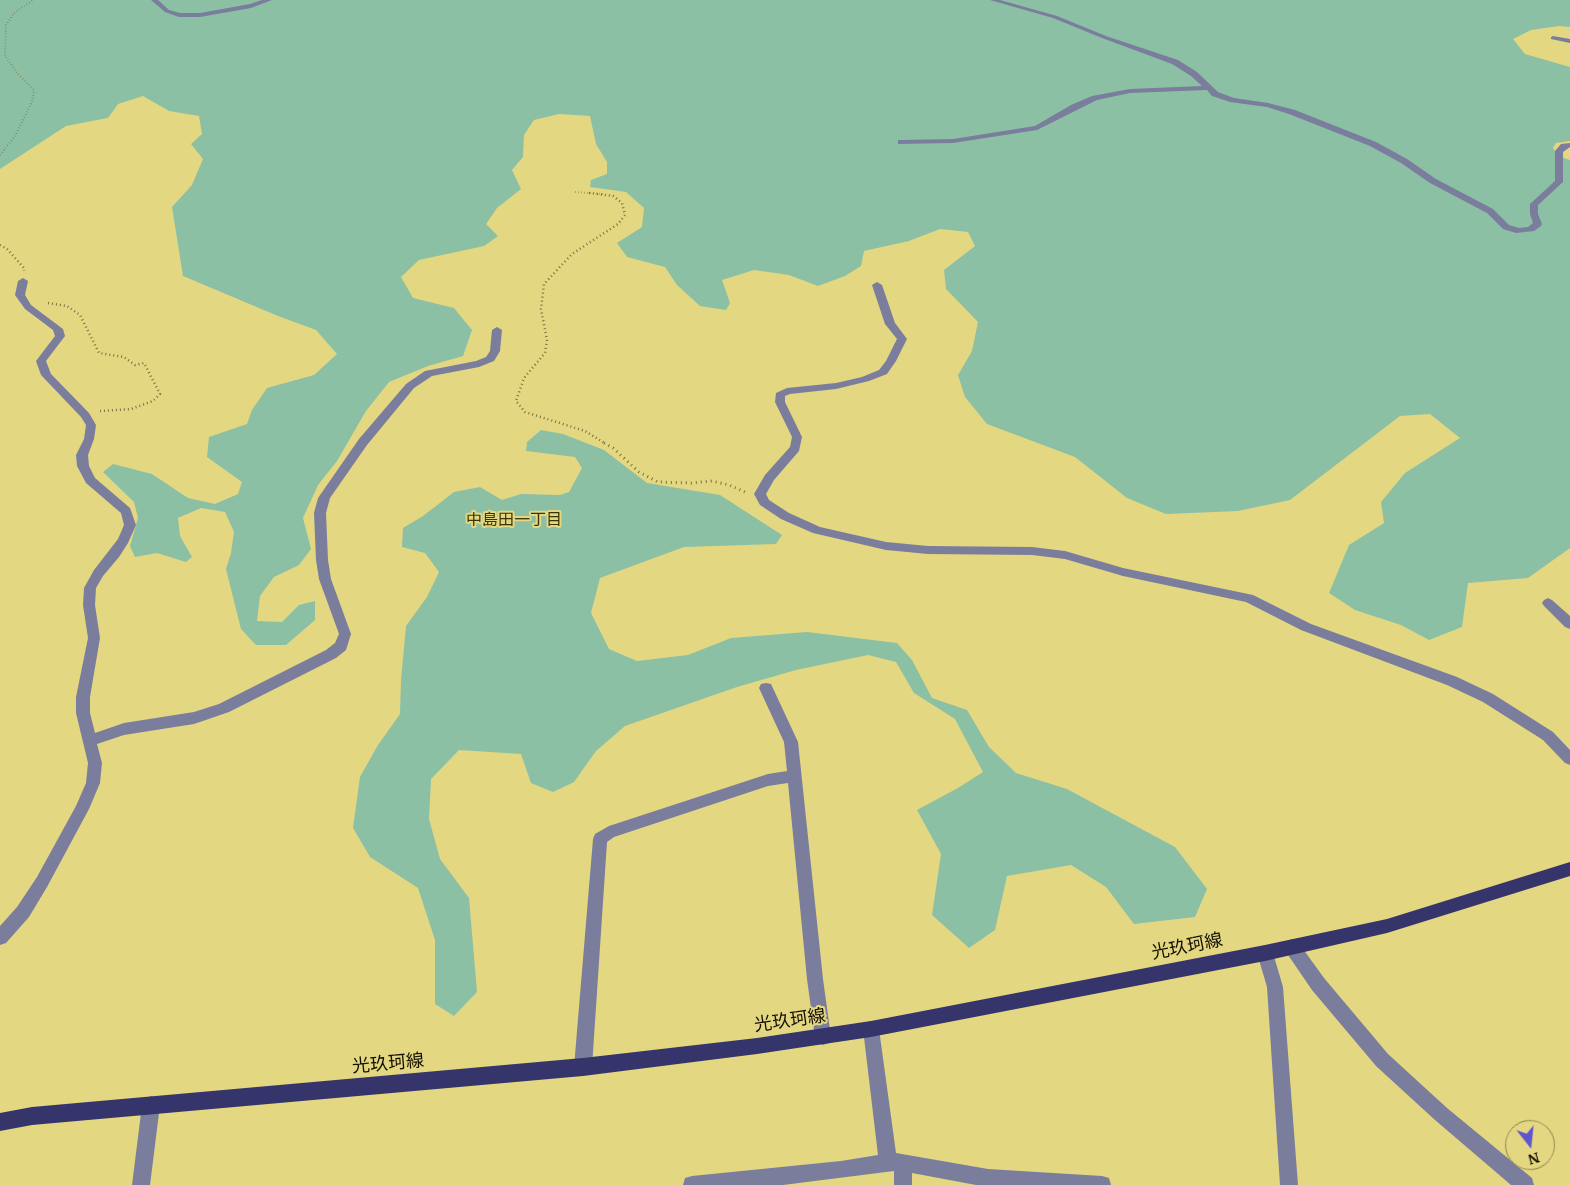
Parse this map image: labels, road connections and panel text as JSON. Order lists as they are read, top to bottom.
{
  "streets": {
    "main road": ["光玖珂線"]
  },
  "districts": ["中島田一丁目"],
  "north": "bottom"
}
